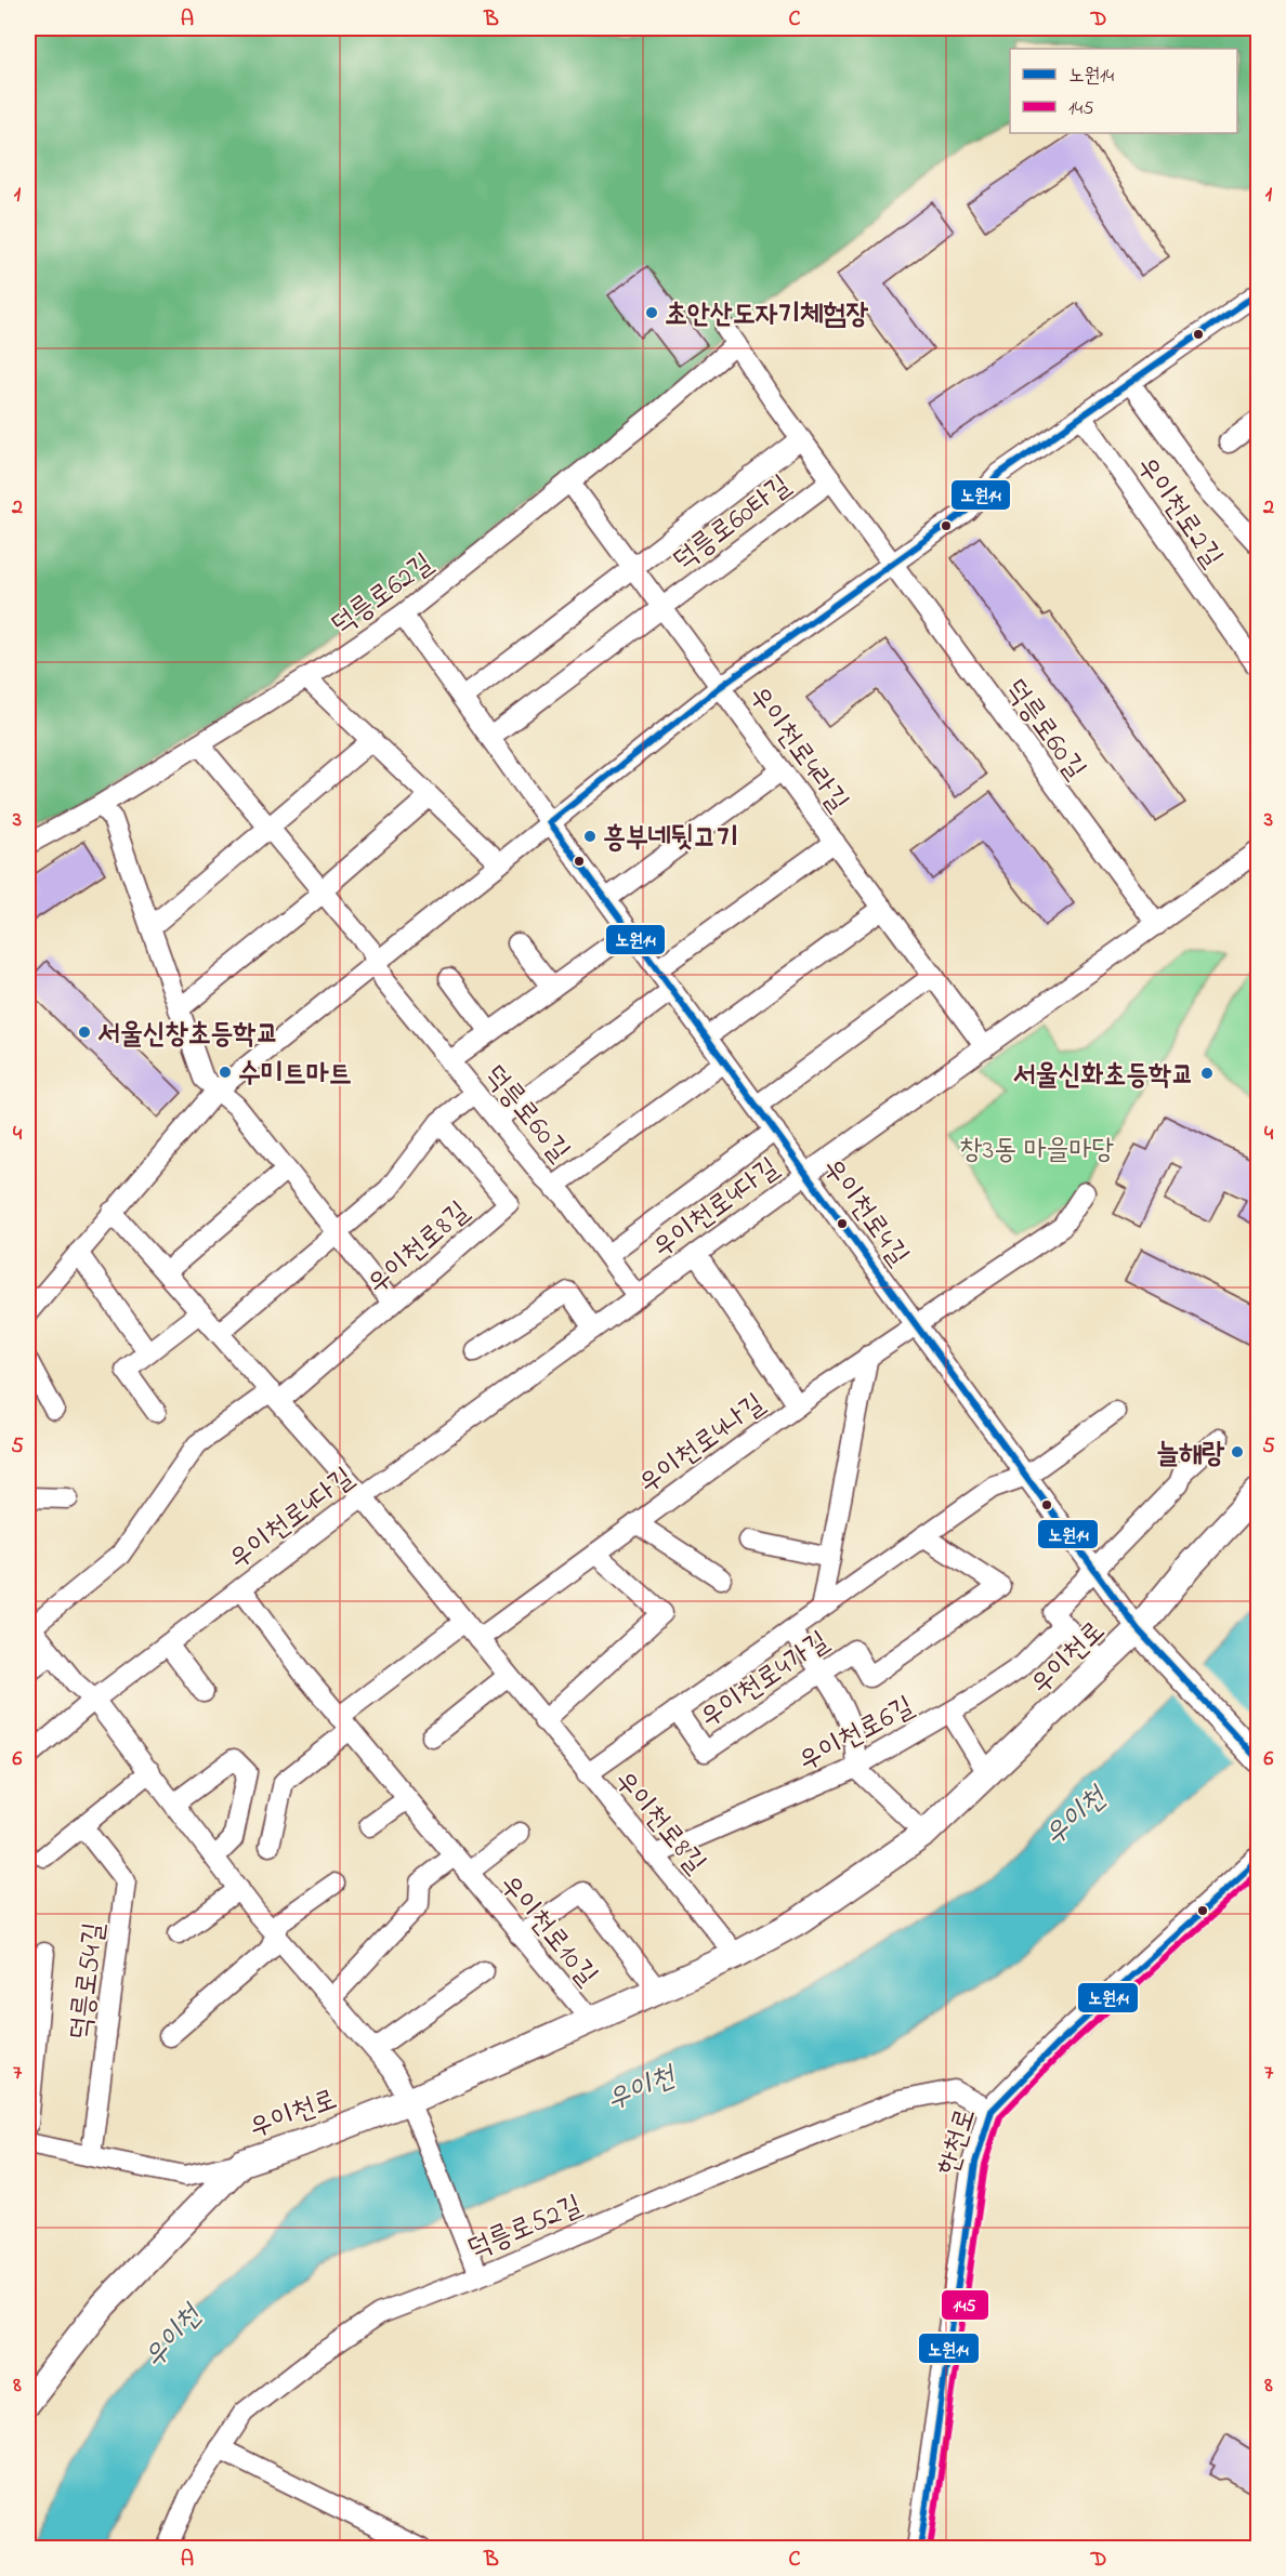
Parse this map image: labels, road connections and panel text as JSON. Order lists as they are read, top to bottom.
{
  "streets": {
    "street": [
      "우이천로2길",
      "덕릉로60타길",
      "덕릉로62길",
      "덕릉로60길",
      "우이천로4라길",
      "우이천로4다길",
      "우이천로4길",
      "우이천로8길",
      "우이천로4나길",
      "우이천로",
      "우이천로4가길",
      "우이천로6길",
      "우이천로10길",
      "덕릉로54길",
      "한천로",
      "덕릉로52길"
    ]
  },
  "crossings": [
    ["덕릉로60타길", "덕릉로62길"],
    ["덕릉로60타길", "덕릉로60길"],
    ["덕릉로60타길", "우이천로4라길"],
    ["덕릉로62길", "덕릉로60길"],
    ["덕릉로62길", "우이천로4라길"],
    ["덕릉로60길", "우이천로4다길"],
    ["우이천로4다길", "우이천로4길"],
    ["우이천로4다길", "우이천로8길"],
    ["우이천로4다길", "우이천로4나길"],
    ["우이천로4다길", "우이천로10길"],
    ["우이천로4길", "우이천로4나길"],
    ["우이천로4길", "우이천로"],
    ["우이천로4길", "우이천로4가길"],
    ["우이천로8길", "우이천로4나길"],
    ["우이천로8길", "우이천로"],
    ["우이천로8길", "우이천로4가길"],
    ["우이천로8길", "우이천로6길"],
    ["우이천로4나길", "우이천로4가길"],
    ["우이천로", "우이천로10길"],
    ["한천로", "덕릉로52길"]
  ],
  "water": ["우이천"],
  "parks": ["창3동 마을마당"],
  "places": [
    "초안산도자기체험장",
    "흥부네뒷고기",
    "서울신창초등학교",
    "수미트마트",
    "서울신화초등학교",
    "늘해랑"
  ],
  "lines": ["transit line 노원14", "transit line 145"],
  "legend": ["노원14", "145"],
  "grid": {
    "columns": [
      "A",
      "B",
      "C",
      "D"
    ],
    "rows": [
      "1",
      "2",
      "3",
      "4",
      "5",
      "6",
      "7",
      "8"
    ]
  }
}
